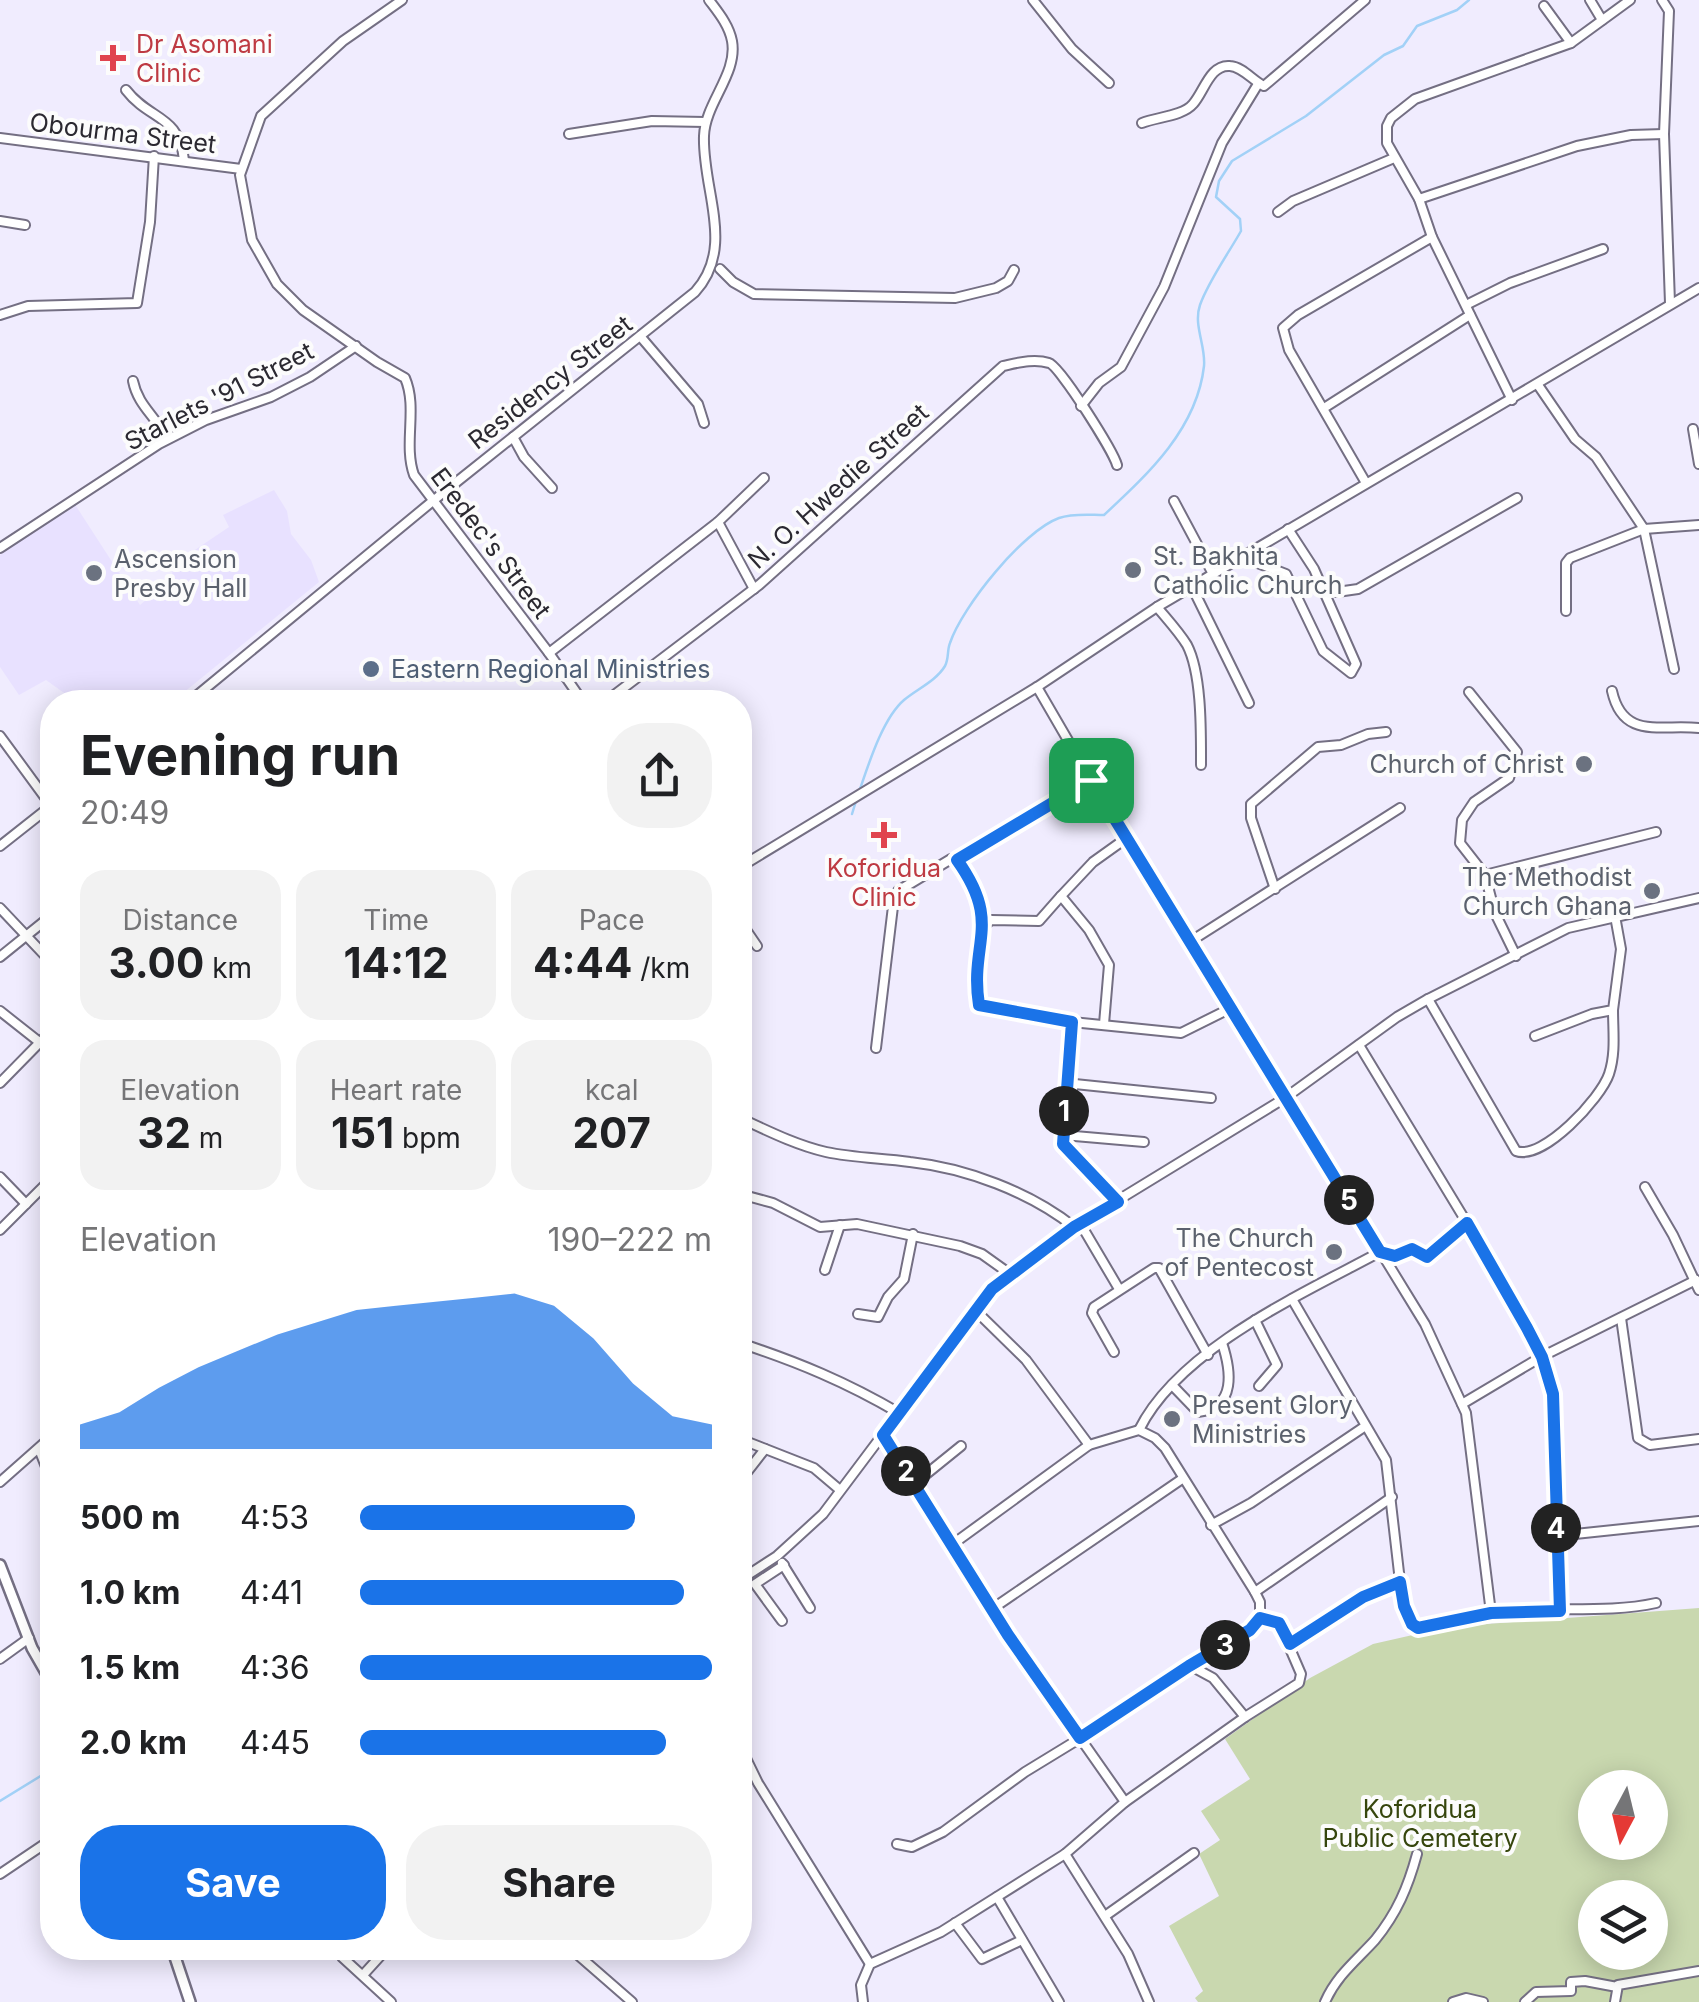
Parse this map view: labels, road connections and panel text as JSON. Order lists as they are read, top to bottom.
{
  "streets": {
    "street": [
      "Obourma Street",
      "Residency Street",
      "Starlets '91 Street",
      "N. O. Hwedie Street",
      "Eredec's Street"
    ]
  },
  "crossings": [
    ["Obourma Street", "Eredec's Street"],
    ["Residency Street", "Eredec's Street"],
    ["Starlets '91 Street", "Eredec's Street"]
  ],
  "parks": ["Koforidua Public Cemetery"],
  "places": {
    "health": ["Dr Asomani Clinic", "Koforidua Clinic"],
    "other": [
      "St. Bakhita Catholic Church",
      "Ascension Presby Hall",
      "Eastern Regional Ministries",
      "Church of Christ",
      "The Methodist Church Ghana",
      "The Church of Pentecost",
      "Present Glory Ministries"
    ]
  },
  "north": "bottom",
  "page": {
    "heading": ["Evening run", "20:49"],
    "stats": [
      ["Distance", "3.00 km"],
      ["Time", "14:12"],
      ["Pace", "4:44 /km"],
      ["Elevation", "32 m"],
      ["Heart rate", "151 bpm"],
      ["kcal", "207"]
    ],
    "pins": [
      "1",
      "5",
      "2",
      "4",
      "3"
    ],
    "chart": ["Elevation", "190–222 m"],
    "list": [
      {
        "name": "500 m",
        "note": "4:53"
      },
      {
        "name": "1.0 km",
        "note": "4:41"
      },
      {
        "name": "1.5 km",
        "note": "4:36"
      },
      {
        "name": "2.0 km",
        "note": "4:45"
      }
    ],
    "buttons": ["Save", "Share"]
  }
}
